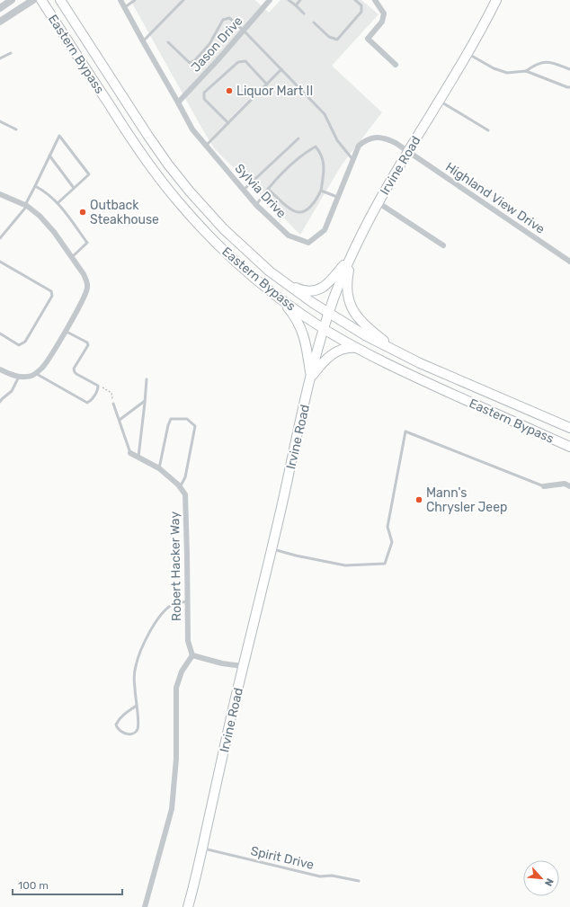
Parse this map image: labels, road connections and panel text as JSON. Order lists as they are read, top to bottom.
{
  "streets": {
    "main road": ["Eastern Bypass", "Irvine Road"],
    "street": [
      "Jason Drive",
      "Sylvia Drive",
      "Highland View Drive",
      "Robert Hacker Way"
    ],
    "lane": ["Spirit Drive"]
  },
  "crossings": [
    ["Jason Drive", "Sylvia Drive"],
    ["Eastern Bypass", "Irvine Road"],
    ["Irvine Road", "Sylvia Drive"],
    ["Irvine Road", "Highland View Drive"],
    ["Irvine Road", "Spirit Drive"],
    ["Sylvia Drive", "Highland View Drive"]
  ],
  "places": ["Liquor Mart II", "Outback Steakhouse", "Mann's Chrysler Jeep"],
  "scale_bar": "100 m",
  "north": "bottom right"
}
